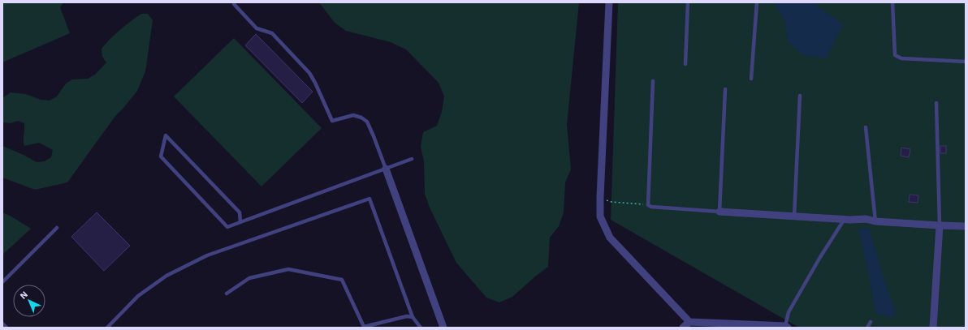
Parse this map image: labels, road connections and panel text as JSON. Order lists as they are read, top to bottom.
{
  "north": "top left"
}
